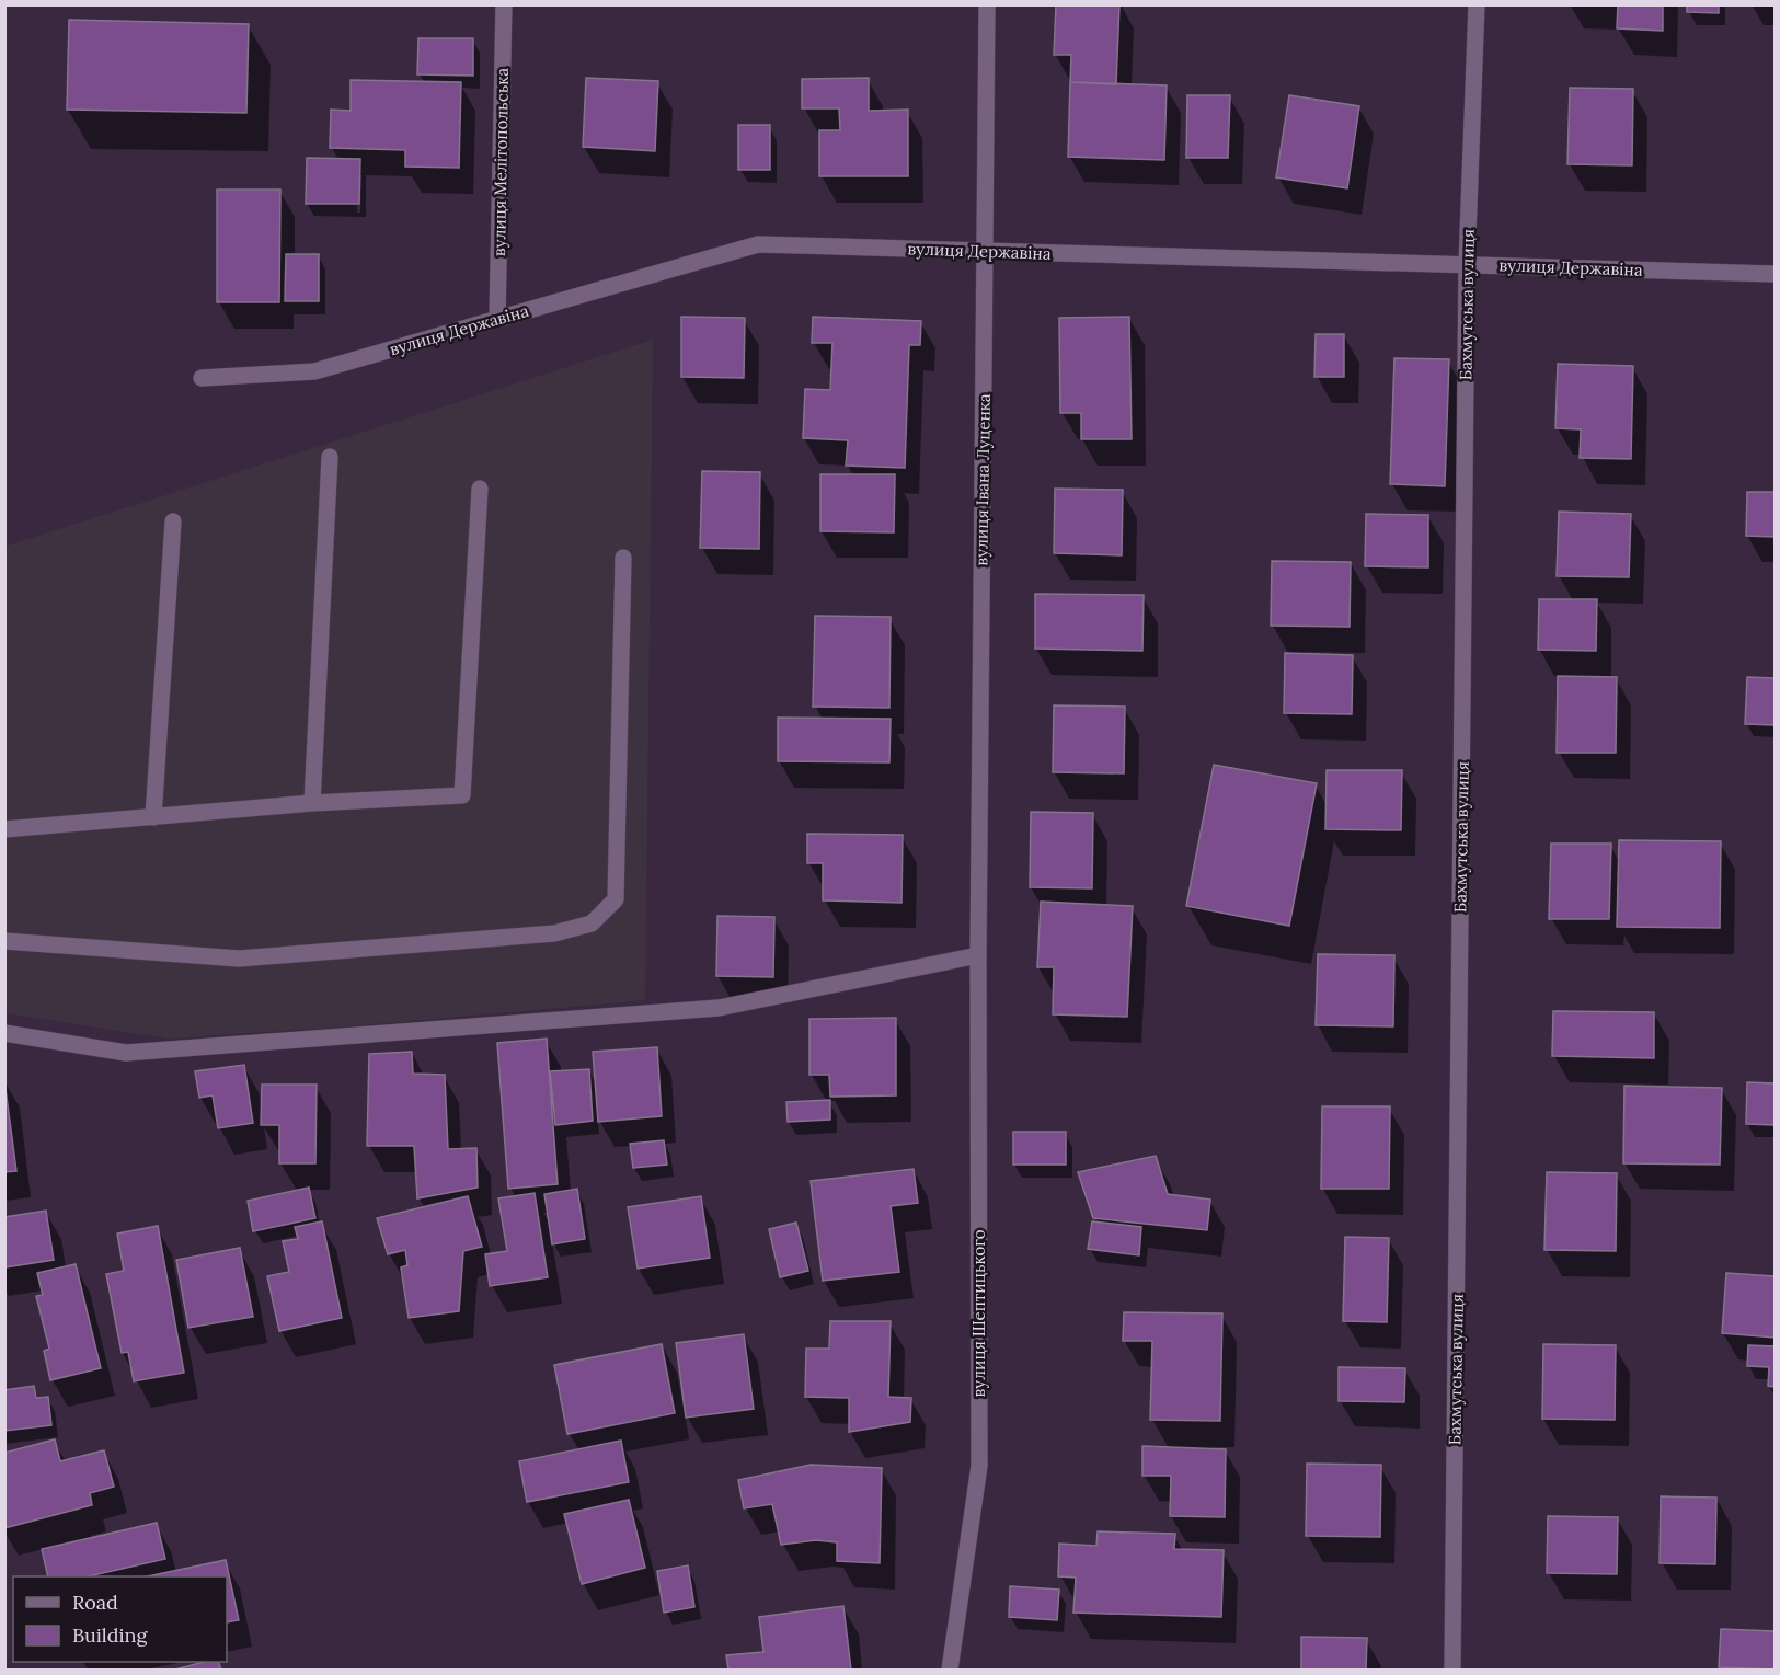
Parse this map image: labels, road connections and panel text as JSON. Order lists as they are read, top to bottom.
{
  "streets": {
    "street": [
      "вулиця Мелітопольська",
      "вулиця Державіна",
      "Бахмутська вулиця",
      "вулиця Івана Луценка",
      "вулиця Шептицького"
    ]
  },
  "crossings": [
    ["вулиця Мелітопольська", "вулиця Державіна"],
    ["вулиця Державіна", "Бахмутська вулиця"],
    ["вулиця Державіна", "вулиця Івана Луценка"],
    ["вулиця Івана Луценка", "вулиця Шептицького"]
  ],
  "legend": ["Road", "Building"]
}
